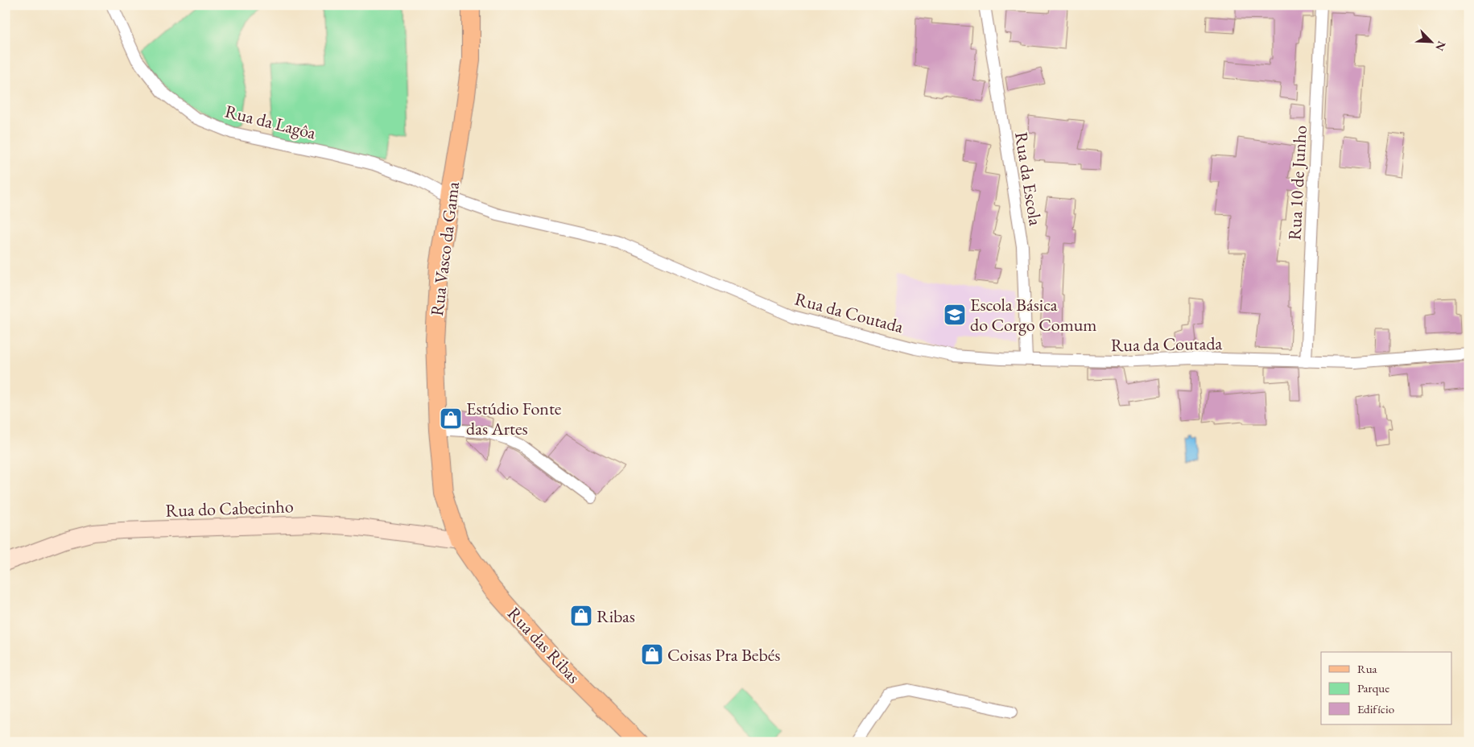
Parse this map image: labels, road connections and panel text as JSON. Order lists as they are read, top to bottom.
{
  "streets": {
    "main road": ["Rua Vasco da Gama", "Rua das Ribas"],
    "street": [
      "Rua da Lagôa",
      "Rua da Escola",
      "Rua 10 de Junho",
      "Rua da Coutada",
      "Rua do Cabecinho"
    ]
  },
  "crossings": [
    ["Rua da Lagôa", "Rua Vasco da Gama"],
    ["Rua da Lagôa", "Rua da Coutada"],
    ["Rua da Escola", "Rua da Coutada"],
    ["Rua 10 de Junho", "Rua da Coutada"],
    ["Rua Vasco da Gama", "Rua do Cabecinho"],
    ["Rua Vasco da Gama", "Rua das Ribas"],
    ["Rua do Cabecinho", "Rua das Ribas"]
  ],
  "places": {
    "school or university": ["Escola Básica do Corgo Comum"],
    "shop": ["Estúdio Fonte das Artes", "Ribas", "Coisas Pra Bebés"]
  },
  "legend": ["Rua", "Parque", "Edifício"],
  "north": "bottom right"
}
